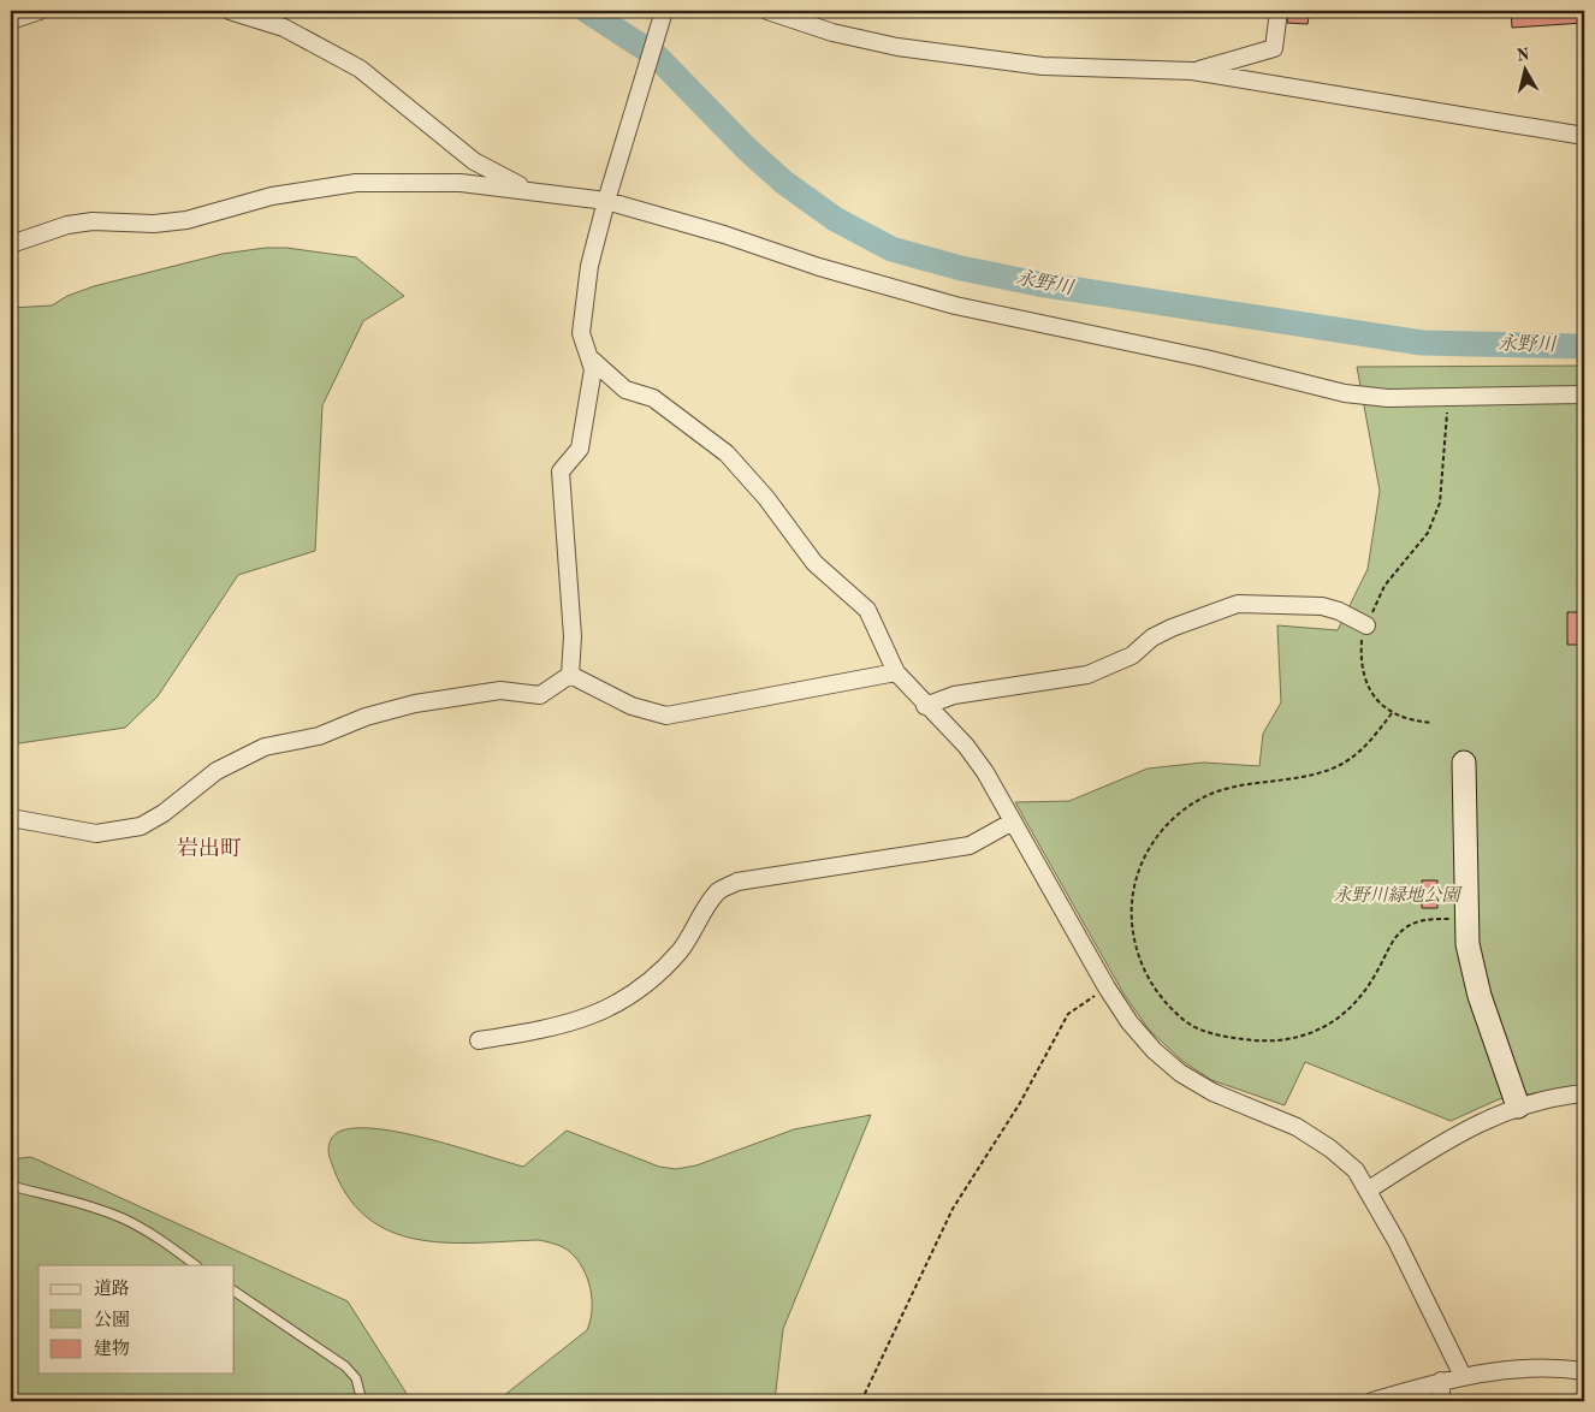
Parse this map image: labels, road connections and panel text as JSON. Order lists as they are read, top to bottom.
{
  "districts": ["岩出町"],
  "water": ["永野川"],
  "parks": ["永野川緑地公園"],
  "legend": ["道路", "公園", "建物"],
  "north": "top"
}
